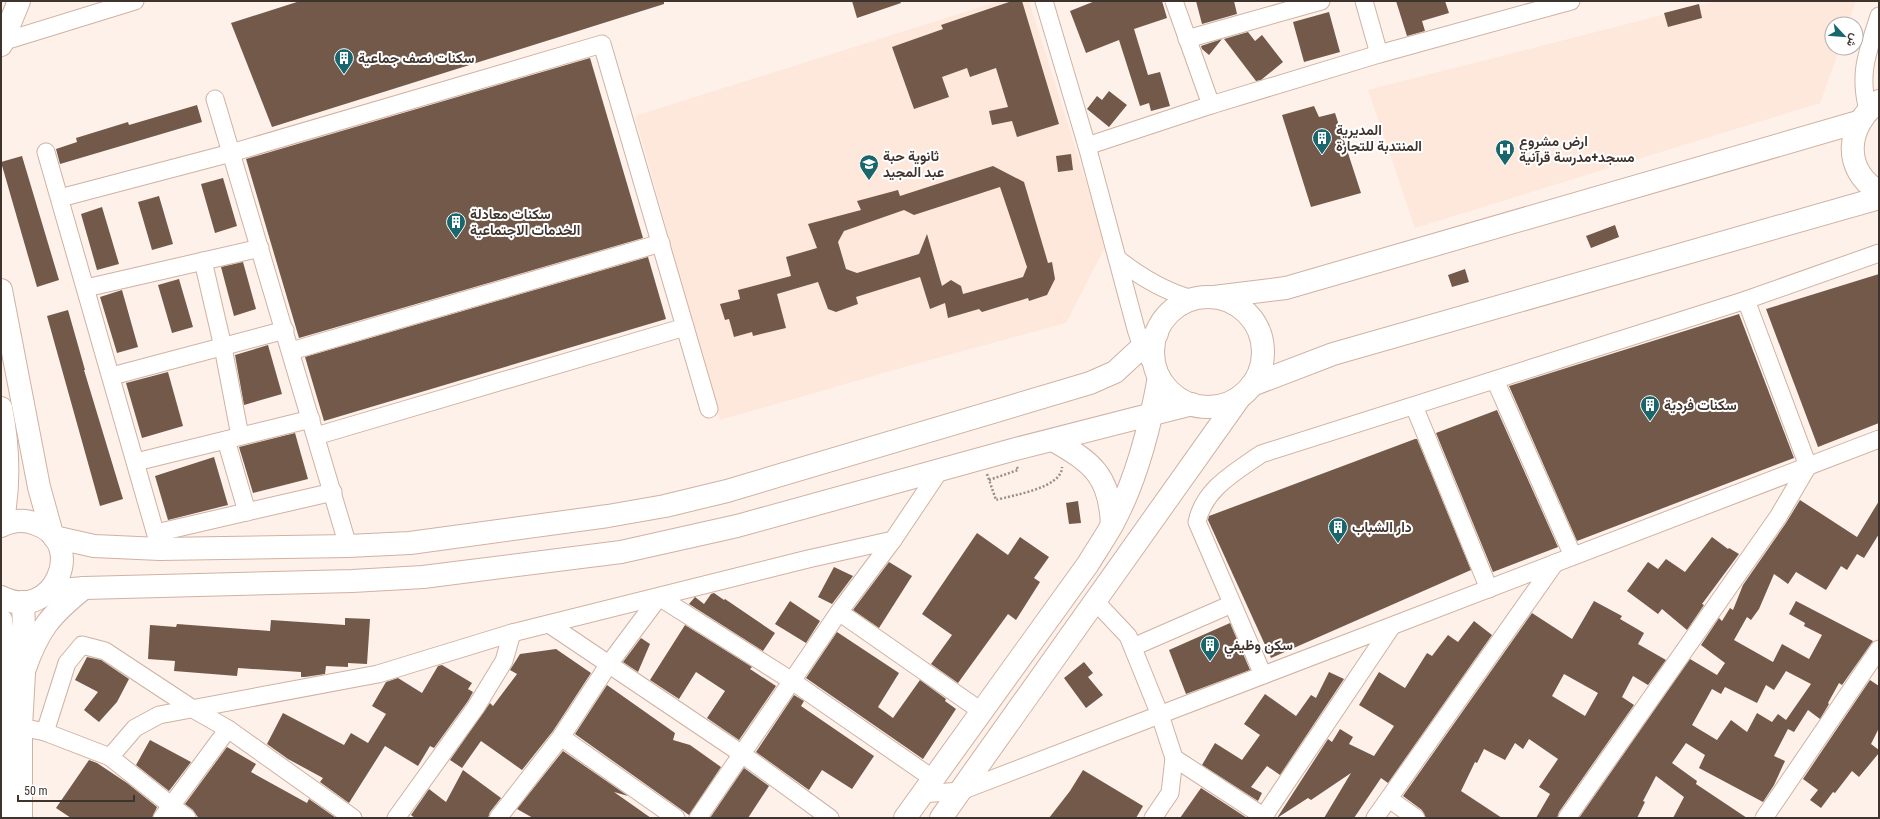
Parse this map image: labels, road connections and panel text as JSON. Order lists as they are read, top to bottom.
{
  "places": {
    "building": [
      "سكنات نصف جماعية",
      "المديرية المنتدبة للتجارة",
      "سكنات معادلة الخدمات الاجتماعية",
      "سكنات فردية",
      "دار الشباب",
      "سكن وظيفي"
    ],
    "hospital": ["ارض مشروع مسجد+مدرسة قرآنية"],
    "school or university": ["ثانوية حبة عبد المجيد"]
  },
  "scale_bar": "50 m",
  "north": "bottom right"
}
